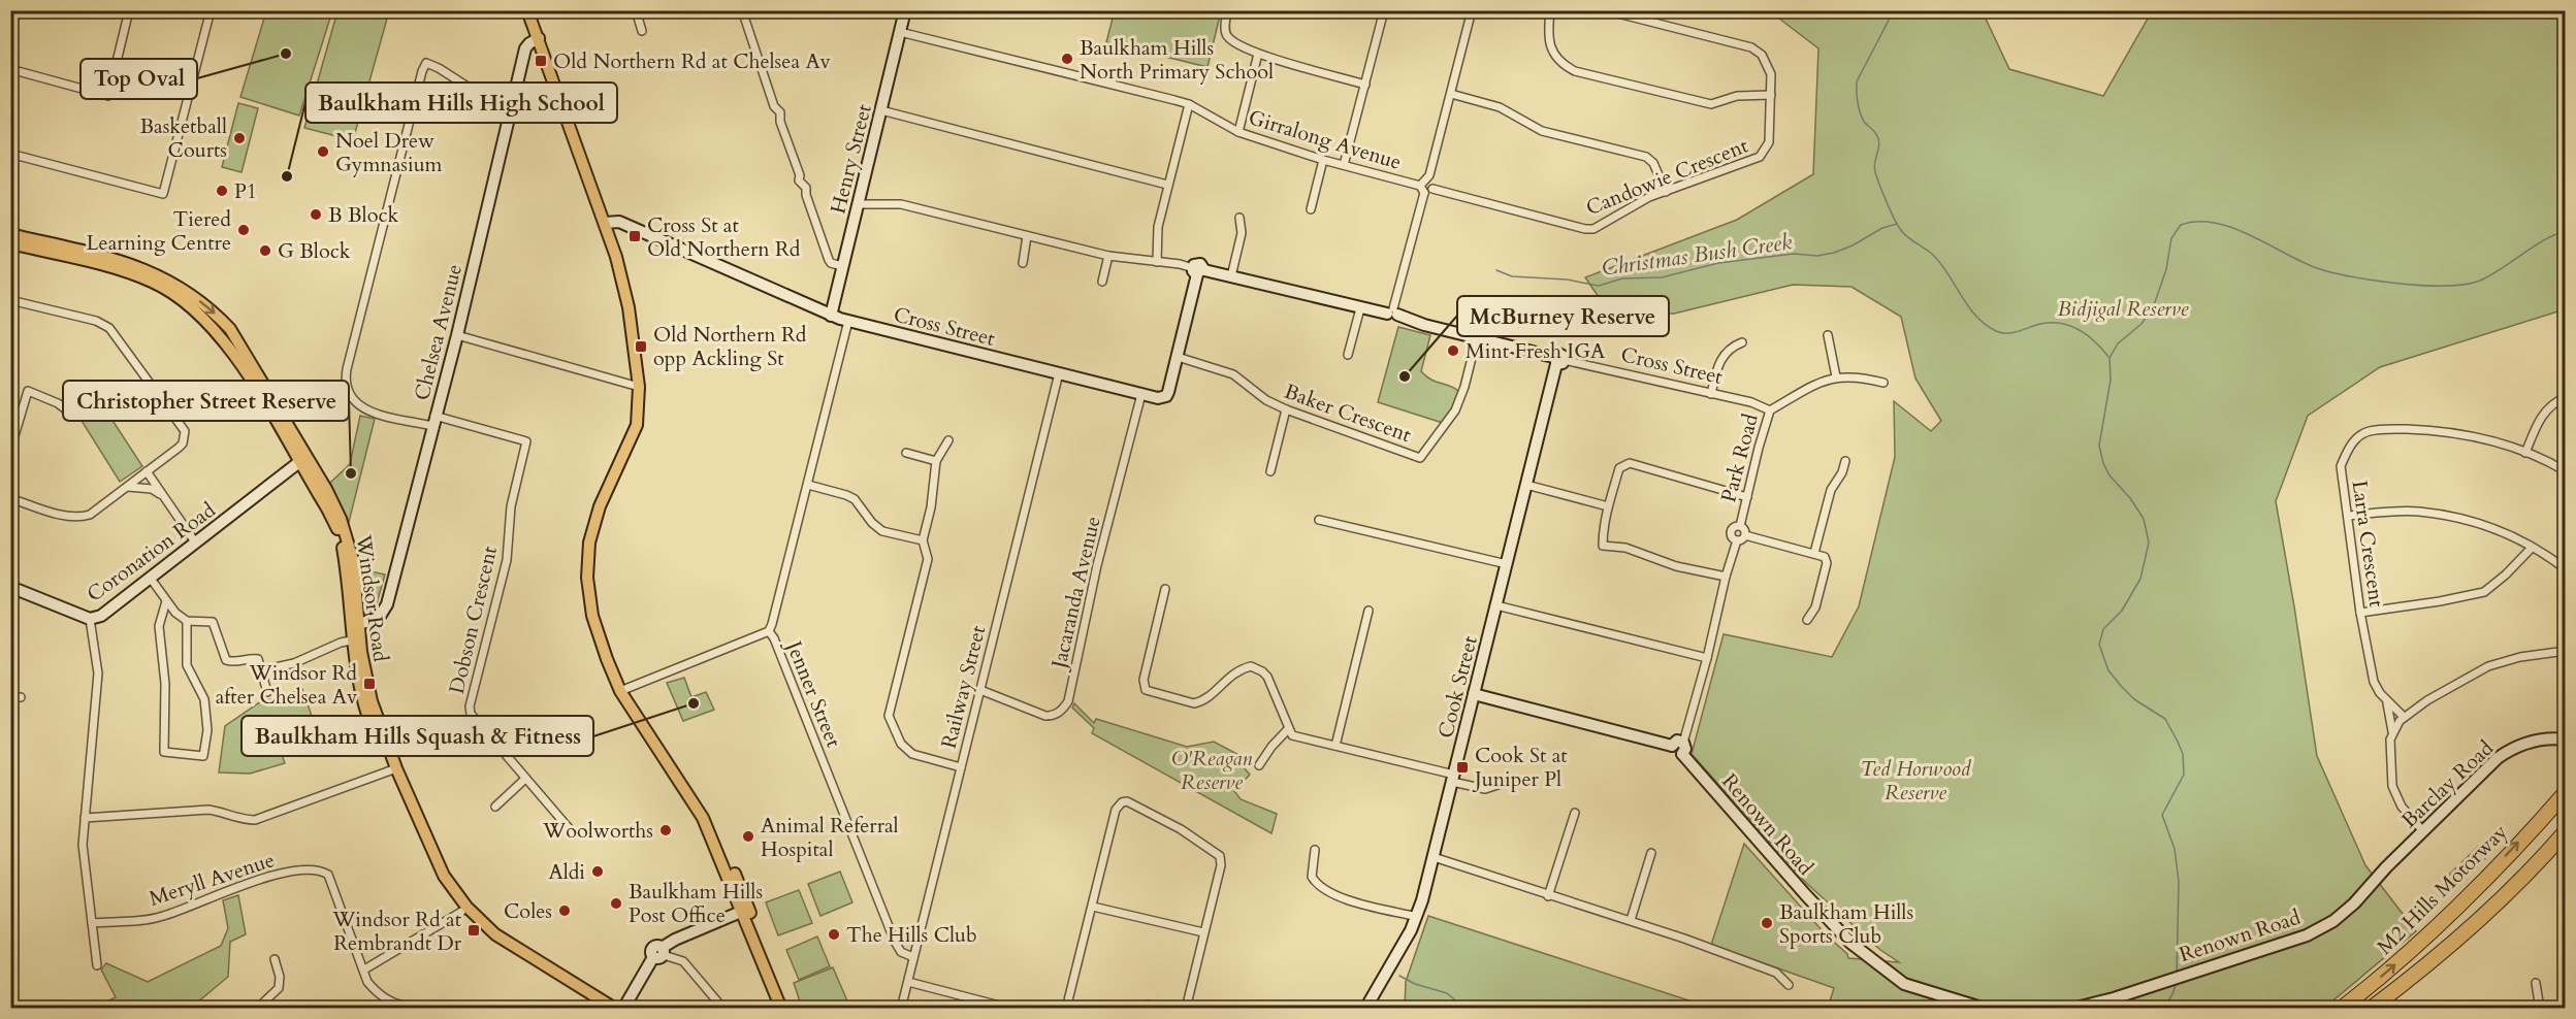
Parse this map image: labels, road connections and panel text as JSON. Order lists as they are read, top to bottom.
{
  "streets": {
    "highway": ["M2 Hills Motorway"],
    "main road": ["Windsor Road"],
    "street": [
      "Girralong Avenue",
      "Henry Street",
      "Candowie Crescent",
      "Cross Street",
      "Chelsea Avenue",
      "Baker Crescent",
      "Park Road",
      "Larra Crescent",
      "Coronation Road",
      "Jacaranda Avenue",
      "Dobson Crescent",
      "Railway Street",
      "Cook Street",
      "Jenner Street",
      "Barclay Road",
      "Renown Road",
      "Meryll Avenue"
    ]
  },
  "crossings": [
    ["Girralong Avenue", "Henry Street"],
    ["Henry Street", "Cross Street"],
    ["Cross Street", "Baker Crescent"],
    ["Cross Street", "Park Road"],
    ["Cross Street", "Jacaranda Avenue"],
    ["Cross Street", "Railway Street"],
    ["Cross Street", "Cook Street"],
    ["Cross Street", "Jenner Street"],
    ["Chelsea Avenue", "Windsor Road"],
    ["Chelsea Avenue", "Dobson Crescent"],
    ["Coronation Road", "Windsor Road"],
    ["Jacaranda Avenue", "Railway Street"],
    ["Railway Street", "Jenner Street"],
    ["Barclay Road", "Renown Road"]
  ],
  "water": ["Christmas Bush Creek"],
  "parks": ["Bidjigal Reserve", "O'Reagan Reserve", "Ted Horwood Reserve"],
  "places": {
    "other": [
      "Top Oval",
      "Baulkham Hills North Primary School",
      "Basketball Courts",
      "Noel Drew Gymnasium",
      "Baulkham Hills High School",
      "P1",
      "B Block",
      "Tiered Learning Centre",
      "G Block",
      "Mint Fresh IGA",
      "McBurney Reserve",
      "Christopher Street Reserve",
      "Baulkham Hills Squash & Fitness",
      "Woolworths",
      "Animal Referral Hospital",
      "Aldi",
      "Baulkham Hills Post Office",
      "Coles",
      "Baulkham Hills Sports Club",
      "The Hills Club"
    ],
    "transit": [
      "Old Northern Rd at Chelsea Av",
      "Cross St at Old Northern Rd",
      "Old Northern Rd opp Ackling St",
      "Windsor Rd after Chelsea Av",
      "Cook St at Juniper Pl",
      "Windsor Rd at Rembrandt Dr"
    ]
  }
}
